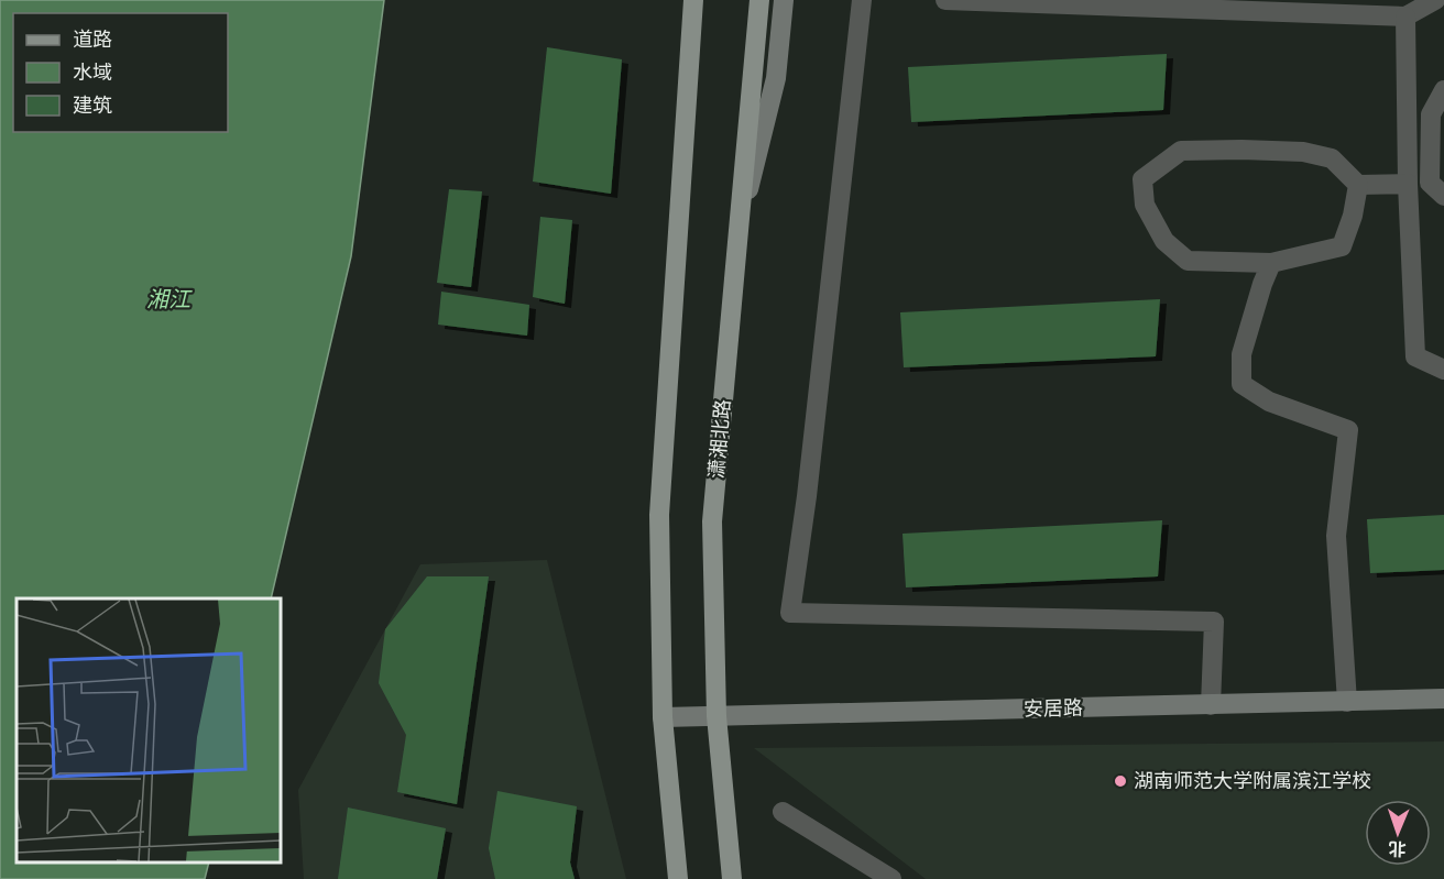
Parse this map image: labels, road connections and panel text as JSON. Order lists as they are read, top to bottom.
{
  "streets": {
    "main road": ["潇湘北路", "安居路"]
  },
  "crossings": [
    ["潇湘北路", "安居路"]
  ],
  "water": ["湘江"],
  "places": ["湖南师范大学附属滨江学校"],
  "legend": ["道路", "水域", "建筑"],
  "north": "bottom"
}
